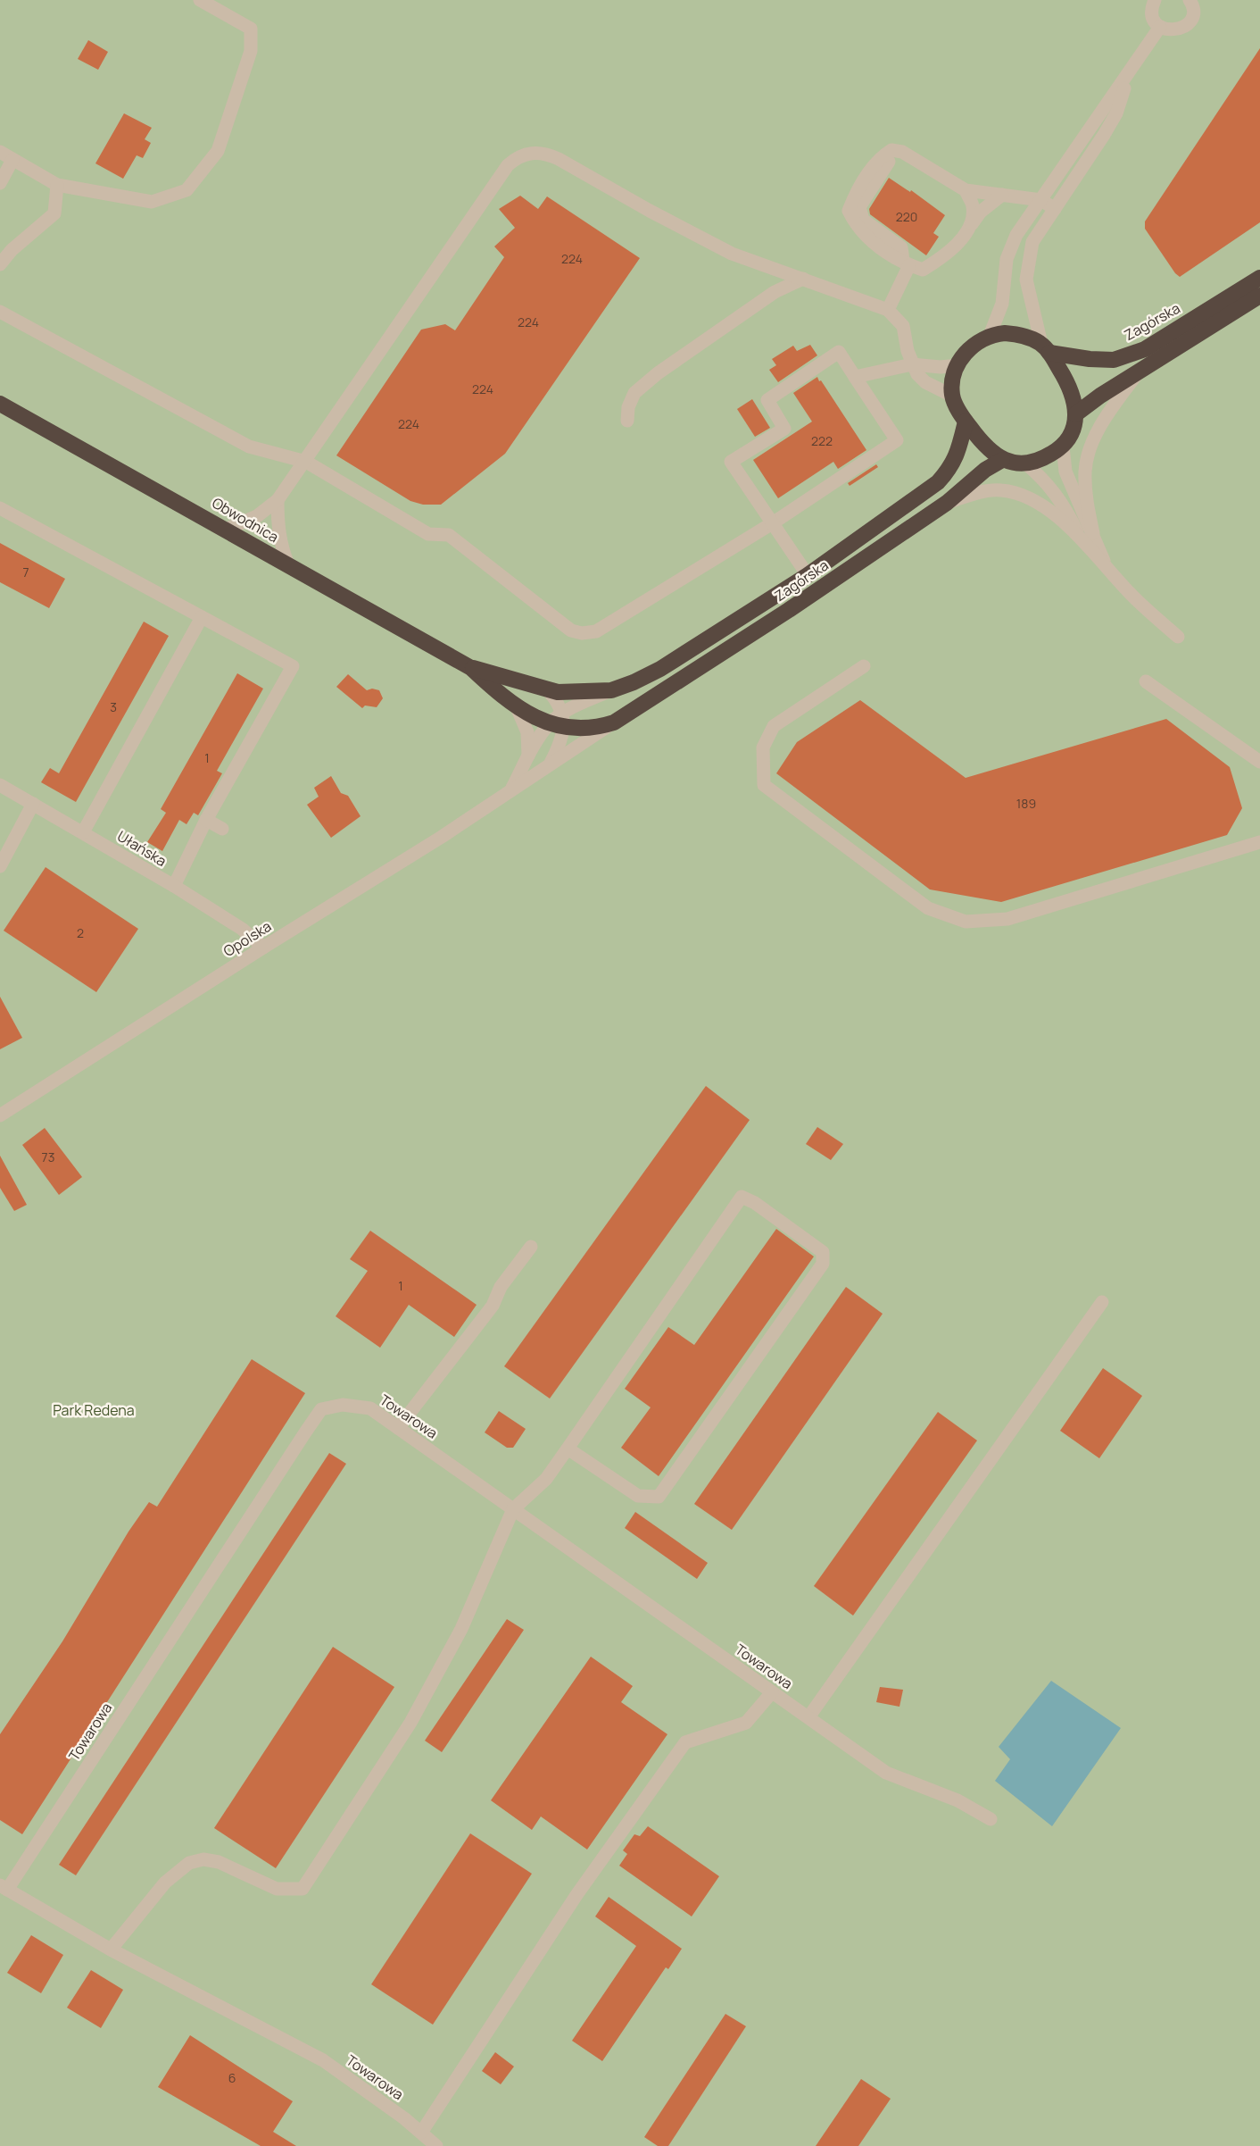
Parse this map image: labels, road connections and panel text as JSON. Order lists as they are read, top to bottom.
{
  "streets": {
    "highway": ["Zagórska", "Obwodnica"],
    "street": ["Ułańska", "Opolska", "Towarowa"]
  },
  "crossings": [
    ["Zagórska", "Obwodnica"],
    ["Zagórska", "Opolska"],
    ["Obwodnica", "Opolska"],
    ["Ułańska", "Opolska"]
  ],
  "parks": ["Park Redena"],
  "house_numbers": [
    "220",
    "224",
    "224",
    "224",
    "224",
    "222",
    "7",
    "3",
    "1",
    "189",
    "2",
    "73",
    "1",
    "6"
  ]
}
